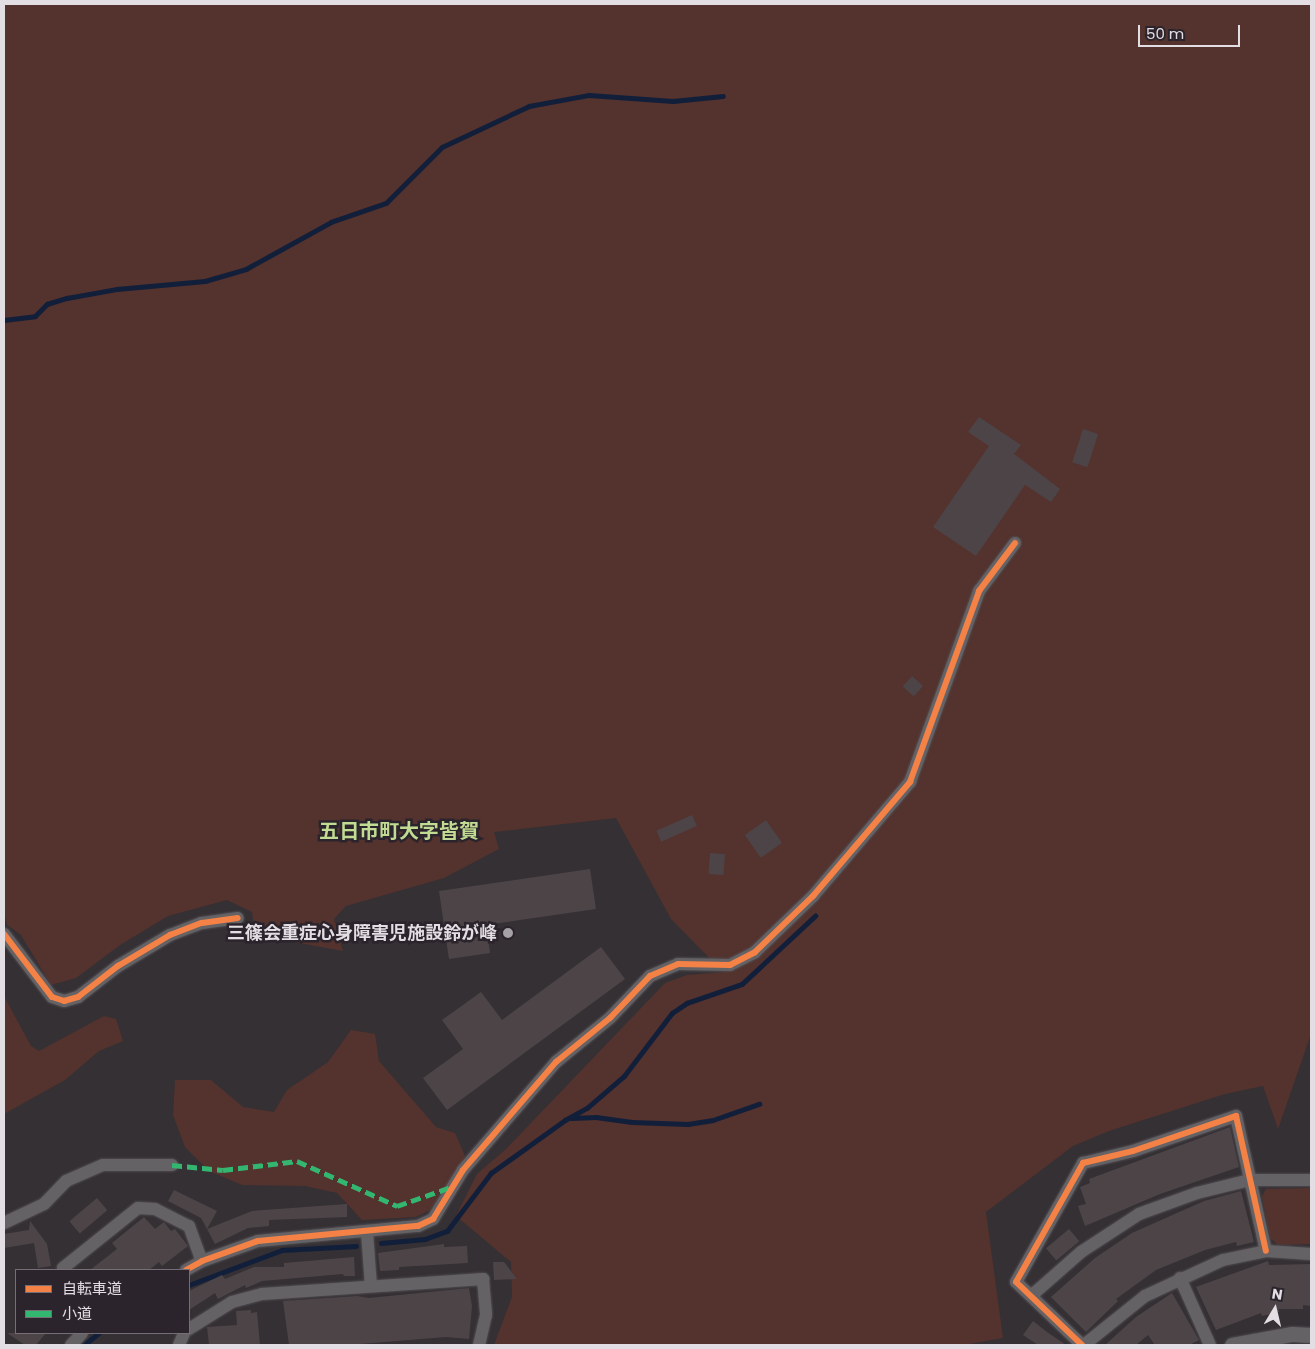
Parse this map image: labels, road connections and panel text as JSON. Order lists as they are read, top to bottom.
{
  "districts": ["五日市町大字皆賀"],
  "places": ["三篠会重症心身障害児施設鈴が峰"],
  "legend": ["自転車道", "小道"],
  "scale_bar": "50 m",
  "north": "top"
}
